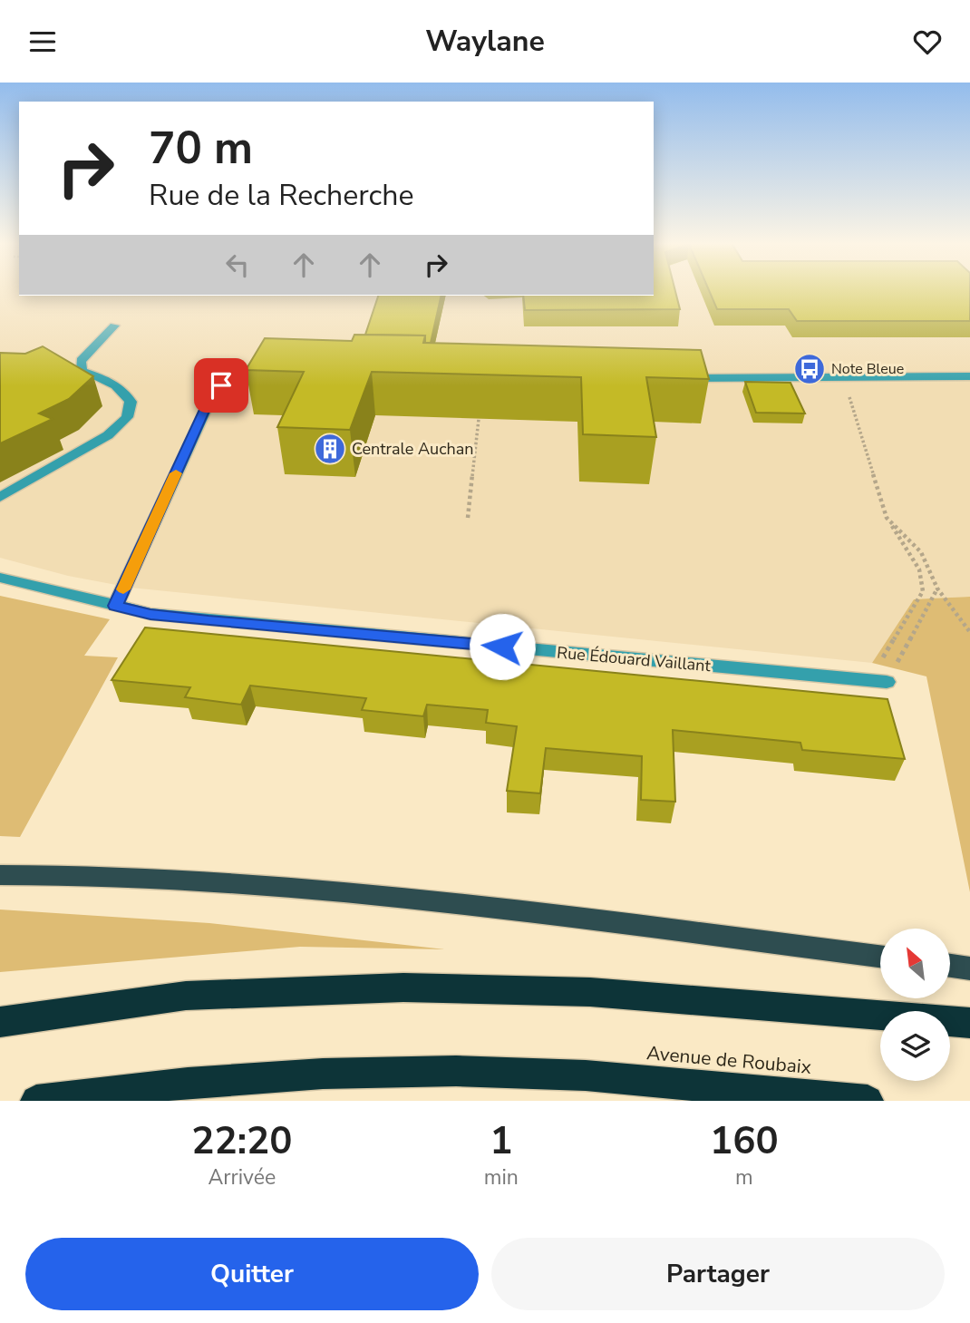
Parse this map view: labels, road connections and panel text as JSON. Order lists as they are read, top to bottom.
{
  "streets": {
    "highway": ["Avenue de Roubaix"],
    "street": ["Rue Édouard Vaillant"]
  },
  "places": {
    "bus stop": ["Note Bleue"],
    "building": ["Centrale Auchan"]
  },
  "north": "top left",
  "page": {
    "header": "Waylane",
    "turn": ["70 m", "Rue de la Recherche"],
    "eta": [
      "22:20",
      "Arrivée",
      "1",
      "min",
      "160",
      "m"
    ],
    "buttons": ["Quitter", "Partager"]
  }
}
